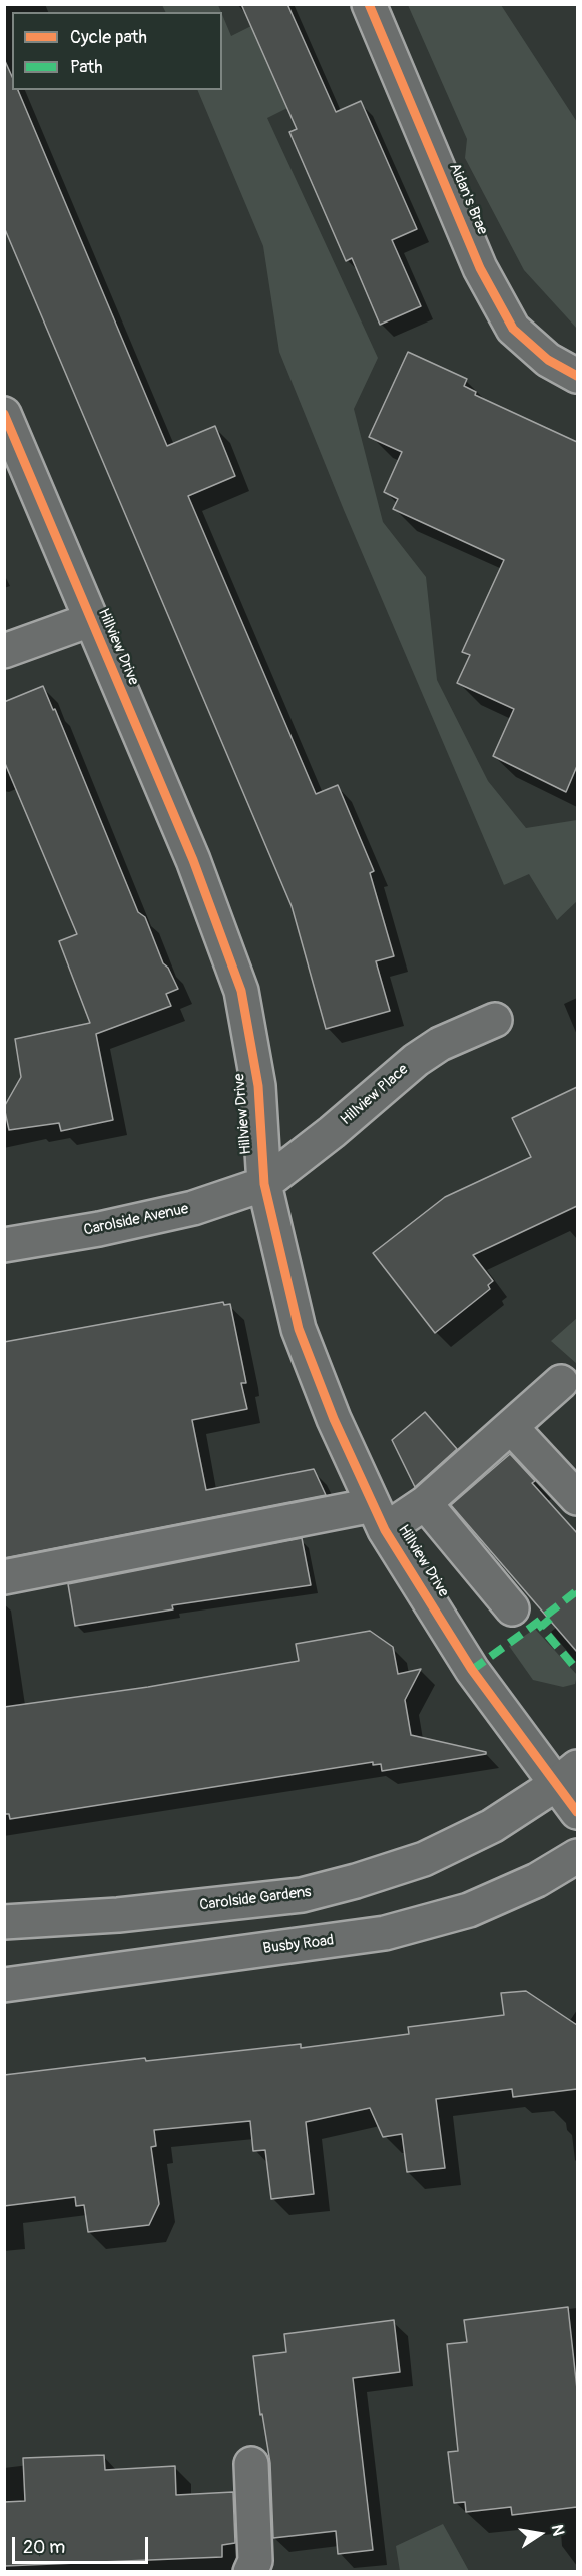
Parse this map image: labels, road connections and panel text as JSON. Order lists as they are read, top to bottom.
{
  "streets": {
    "street": [
      "Aidan's Brae",
      "Hillview Drive",
      "Hillview Place",
      "Carolside Avenue",
      "Carolside Gardens",
      "Busby Road"
    ]
  },
  "crossings": [
    ["Hillview Drive", "Hillview Place"],
    ["Hillview Drive", "Carolside Avenue"],
    ["Hillview Drive", "Carolside Gardens"],
    ["Hillview Place", "Carolside Avenue"]
  ],
  "legend": ["Cycle path", "Path"],
  "scale_bar": "20 m",
  "north": "right"
}
